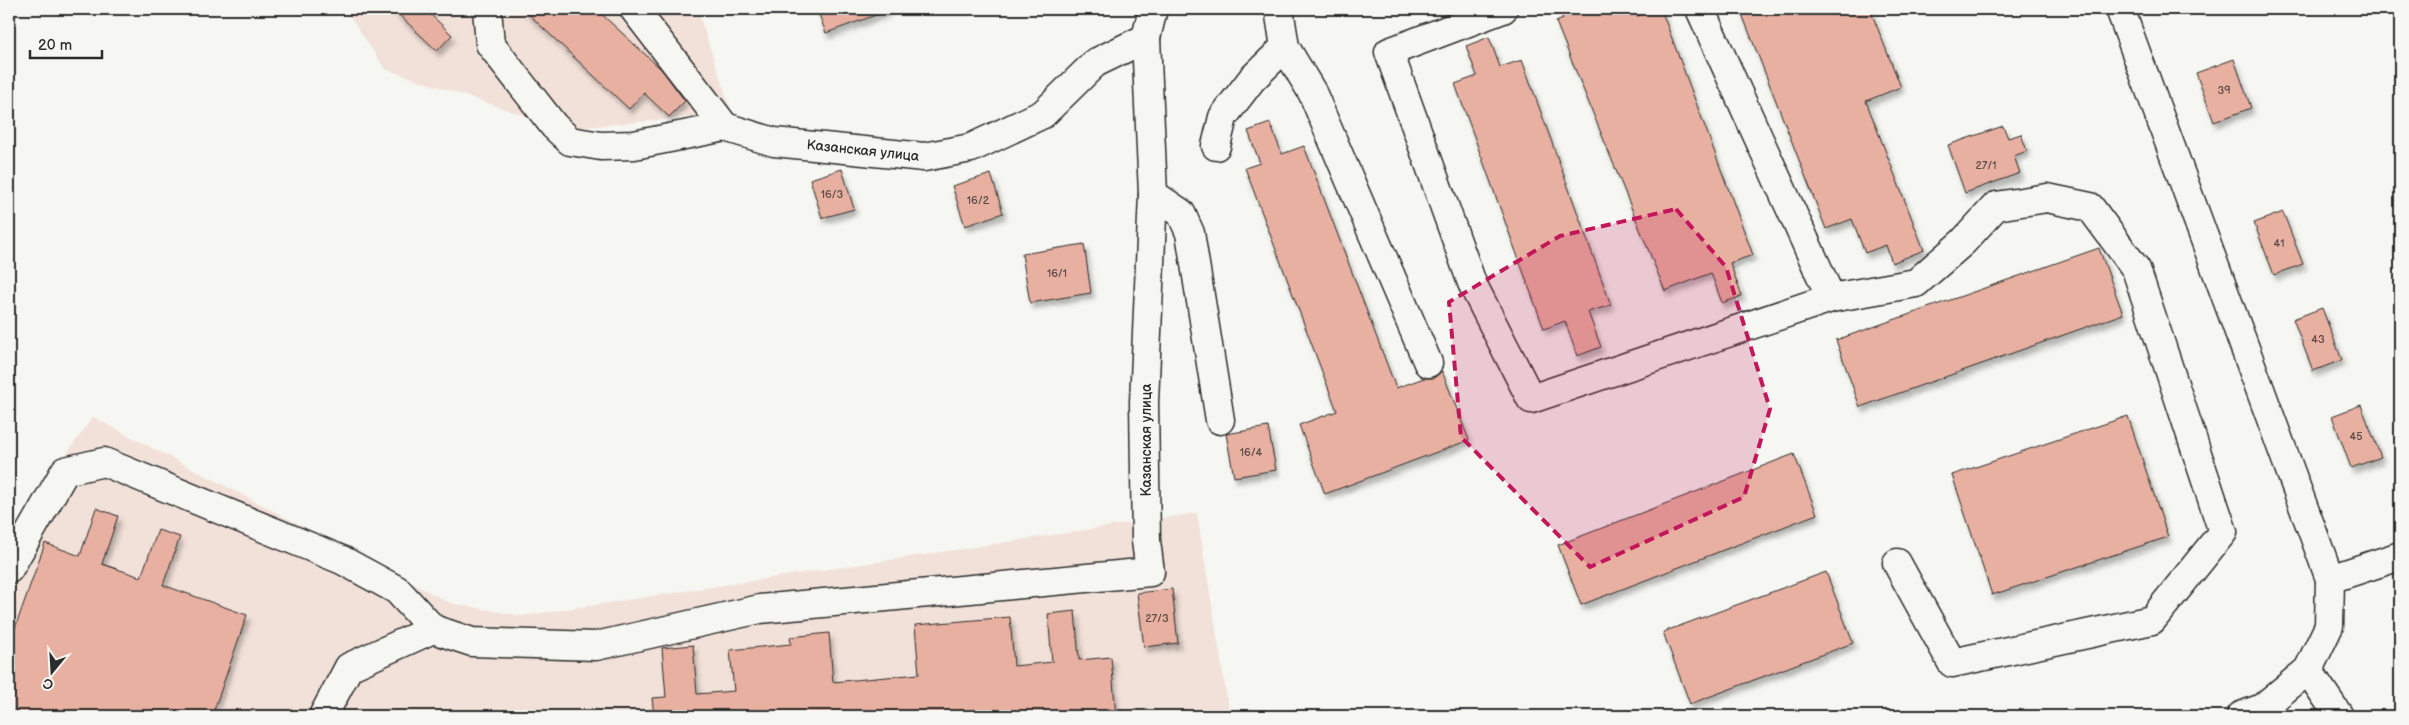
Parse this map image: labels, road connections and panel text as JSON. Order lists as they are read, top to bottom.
{
  "streets": {
    "street": ["Казанская улица"]
  },
  "house_numbers": [
    "39",
    "27/1",
    "16/3",
    "16/2",
    "41",
    "16/1",
    "43",
    "45",
    "16/4",
    "27/3"
  ],
  "scale_bar": "20 m",
  "north": "bottom"
}
